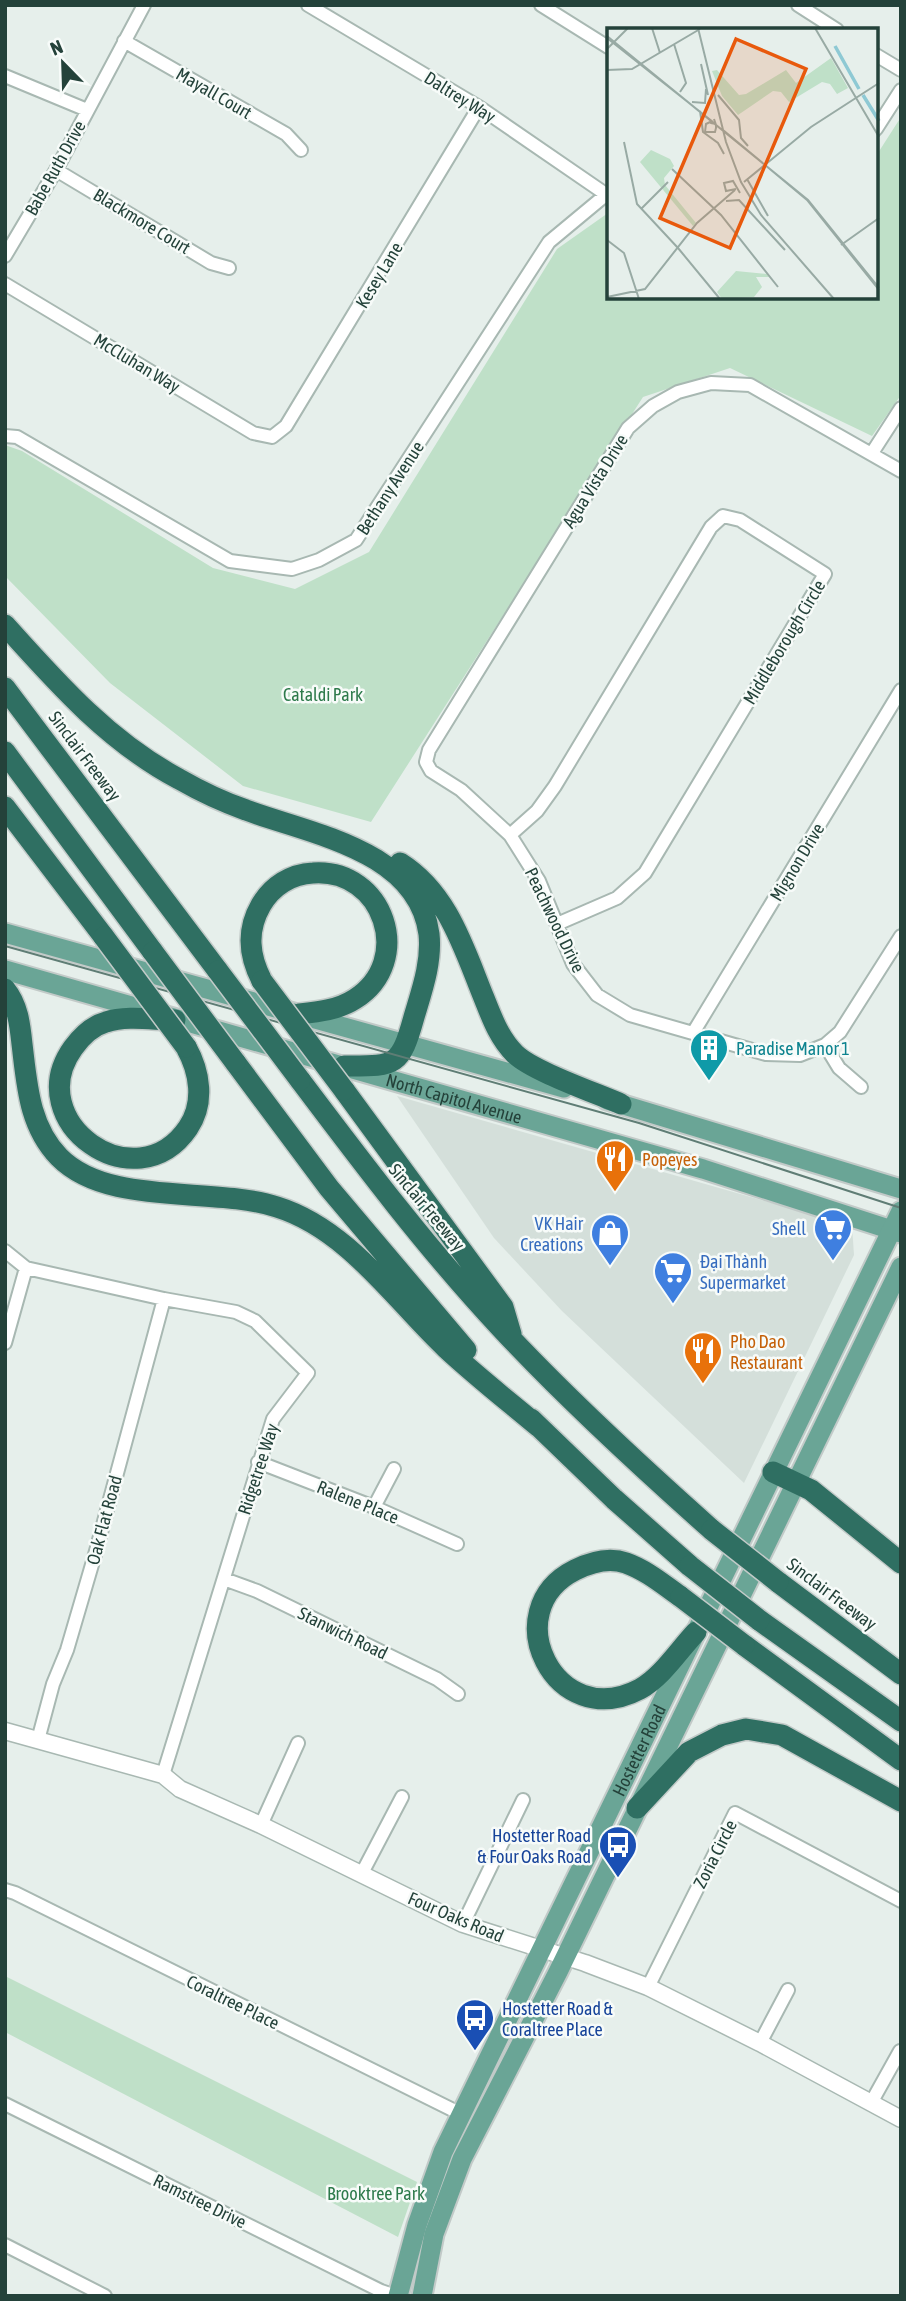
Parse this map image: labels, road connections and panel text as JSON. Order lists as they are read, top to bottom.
{
  "streets": {
    "highway": ["Sinclair Freeway"],
    "main road": ["North Capitol Avenue", "Hostetter Road"],
    "street": [
      "Mayall Court",
      "Daltrey Way",
      "Babe Ruth Drive",
      "Blackmore Court",
      "Kesey Lane",
      "McCluhan Way",
      "Agua Vista Drive",
      "Bethany Avenue",
      "Middleborough Circle",
      "Mignon Drive",
      "Peachwood Drive",
      "Ridgetree Way",
      "Ralene Place",
      "Oak Flat Road",
      "Stanwich Road",
      "Zoria Circle",
      "Four Oaks Road",
      "Coraltree Place",
      "Ramstree Drive"
    ]
  },
  "crossings": [
    ["Mayall Court", "Babe Ruth Drive"],
    ["Daltrey Way", "Kesey Lane"],
    ["Babe Ruth Drive", "Blackmore Court"],
    ["Kesey Lane", "McCluhan Way"],
    ["Agua Vista Drive", "Peachwood Drive"],
    ["Middleborough Circle", "Peachwood Drive"],
    ["Mignon Drive", "Peachwood Drive"],
    ["North Capitol Avenue", "Hostetter Road"],
    ["Ridgetree Way", "Ralene Place"],
    ["Ridgetree Way", "Oak Flat Road"],
    ["Ridgetree Way", "Stanwich Road"],
    ["Ridgetree Way", "Four Oaks Road"],
    ["Oak Flat Road", "Four Oaks Road"],
    ["Hostetter Road", "Four Oaks Road"],
    ["Hostetter Road", "Coraltree Place"],
    ["Hostetter Road", "Ramstree Drive"],
    ["Zoria Circle", "Four Oaks Road"]
  ],
  "parks": ["Cataldi Park", "Brooktree Park"],
  "places": {
    "building": ["Paradise Manor 1"],
    "restaurant": ["Popeyes", "Pho Dao Restaurant"],
    "supermarket": ["Shell", "Đại Thành Supermarket"],
    "shop": ["VK Hair Creations"],
    "bus stop": ["Hostetter Road & Four Oaks Road", "Hostetter Road & Coraltree Place"]
  },
  "north": "top left"
}
